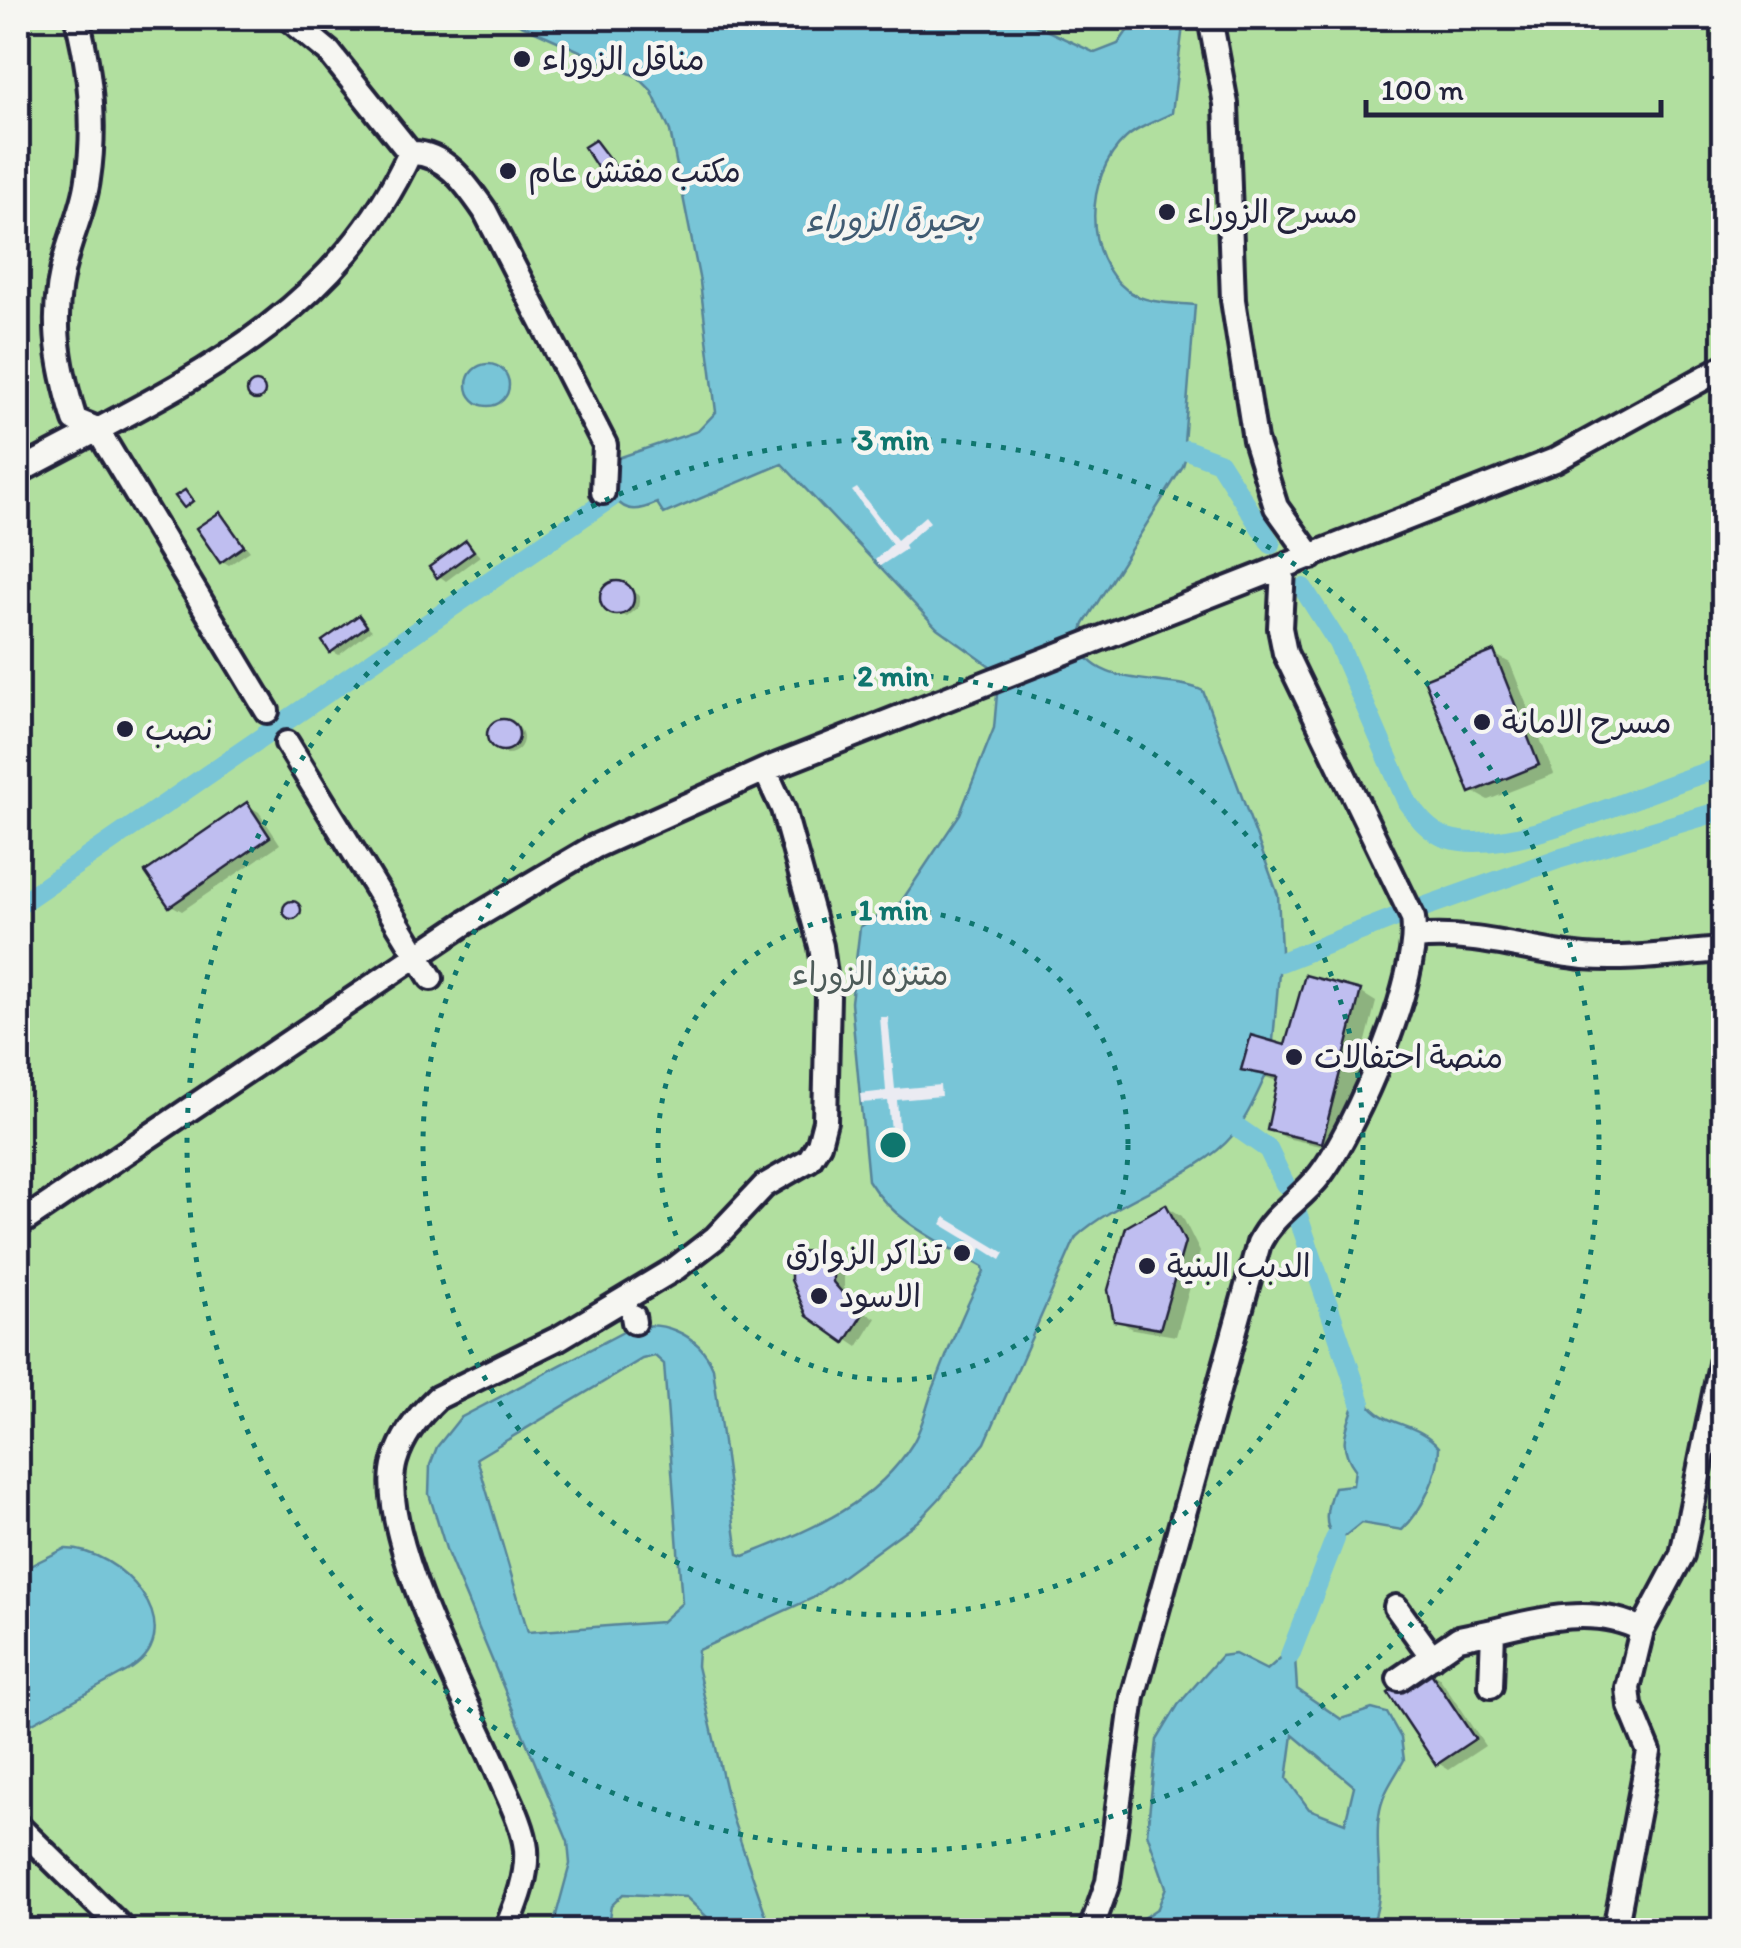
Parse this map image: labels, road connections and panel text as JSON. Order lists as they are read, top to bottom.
{
  "water": ["بحيرة الزوراء"],
  "parks": ["متنزه الزوراء"],
  "places": [
    "مناقل الزوراء",
    "مكتب مفتش عام",
    "مسرح الزوراء",
    "مسرح الامانة",
    "نصب",
    "منصة احتفالات",
    "تذاكر الزوارق",
    "الدبب البنية",
    "الاسود"
  ],
  "scale_bar": "100 m",
  "rings": ["3 min", "2 min", "1 min"]
}
